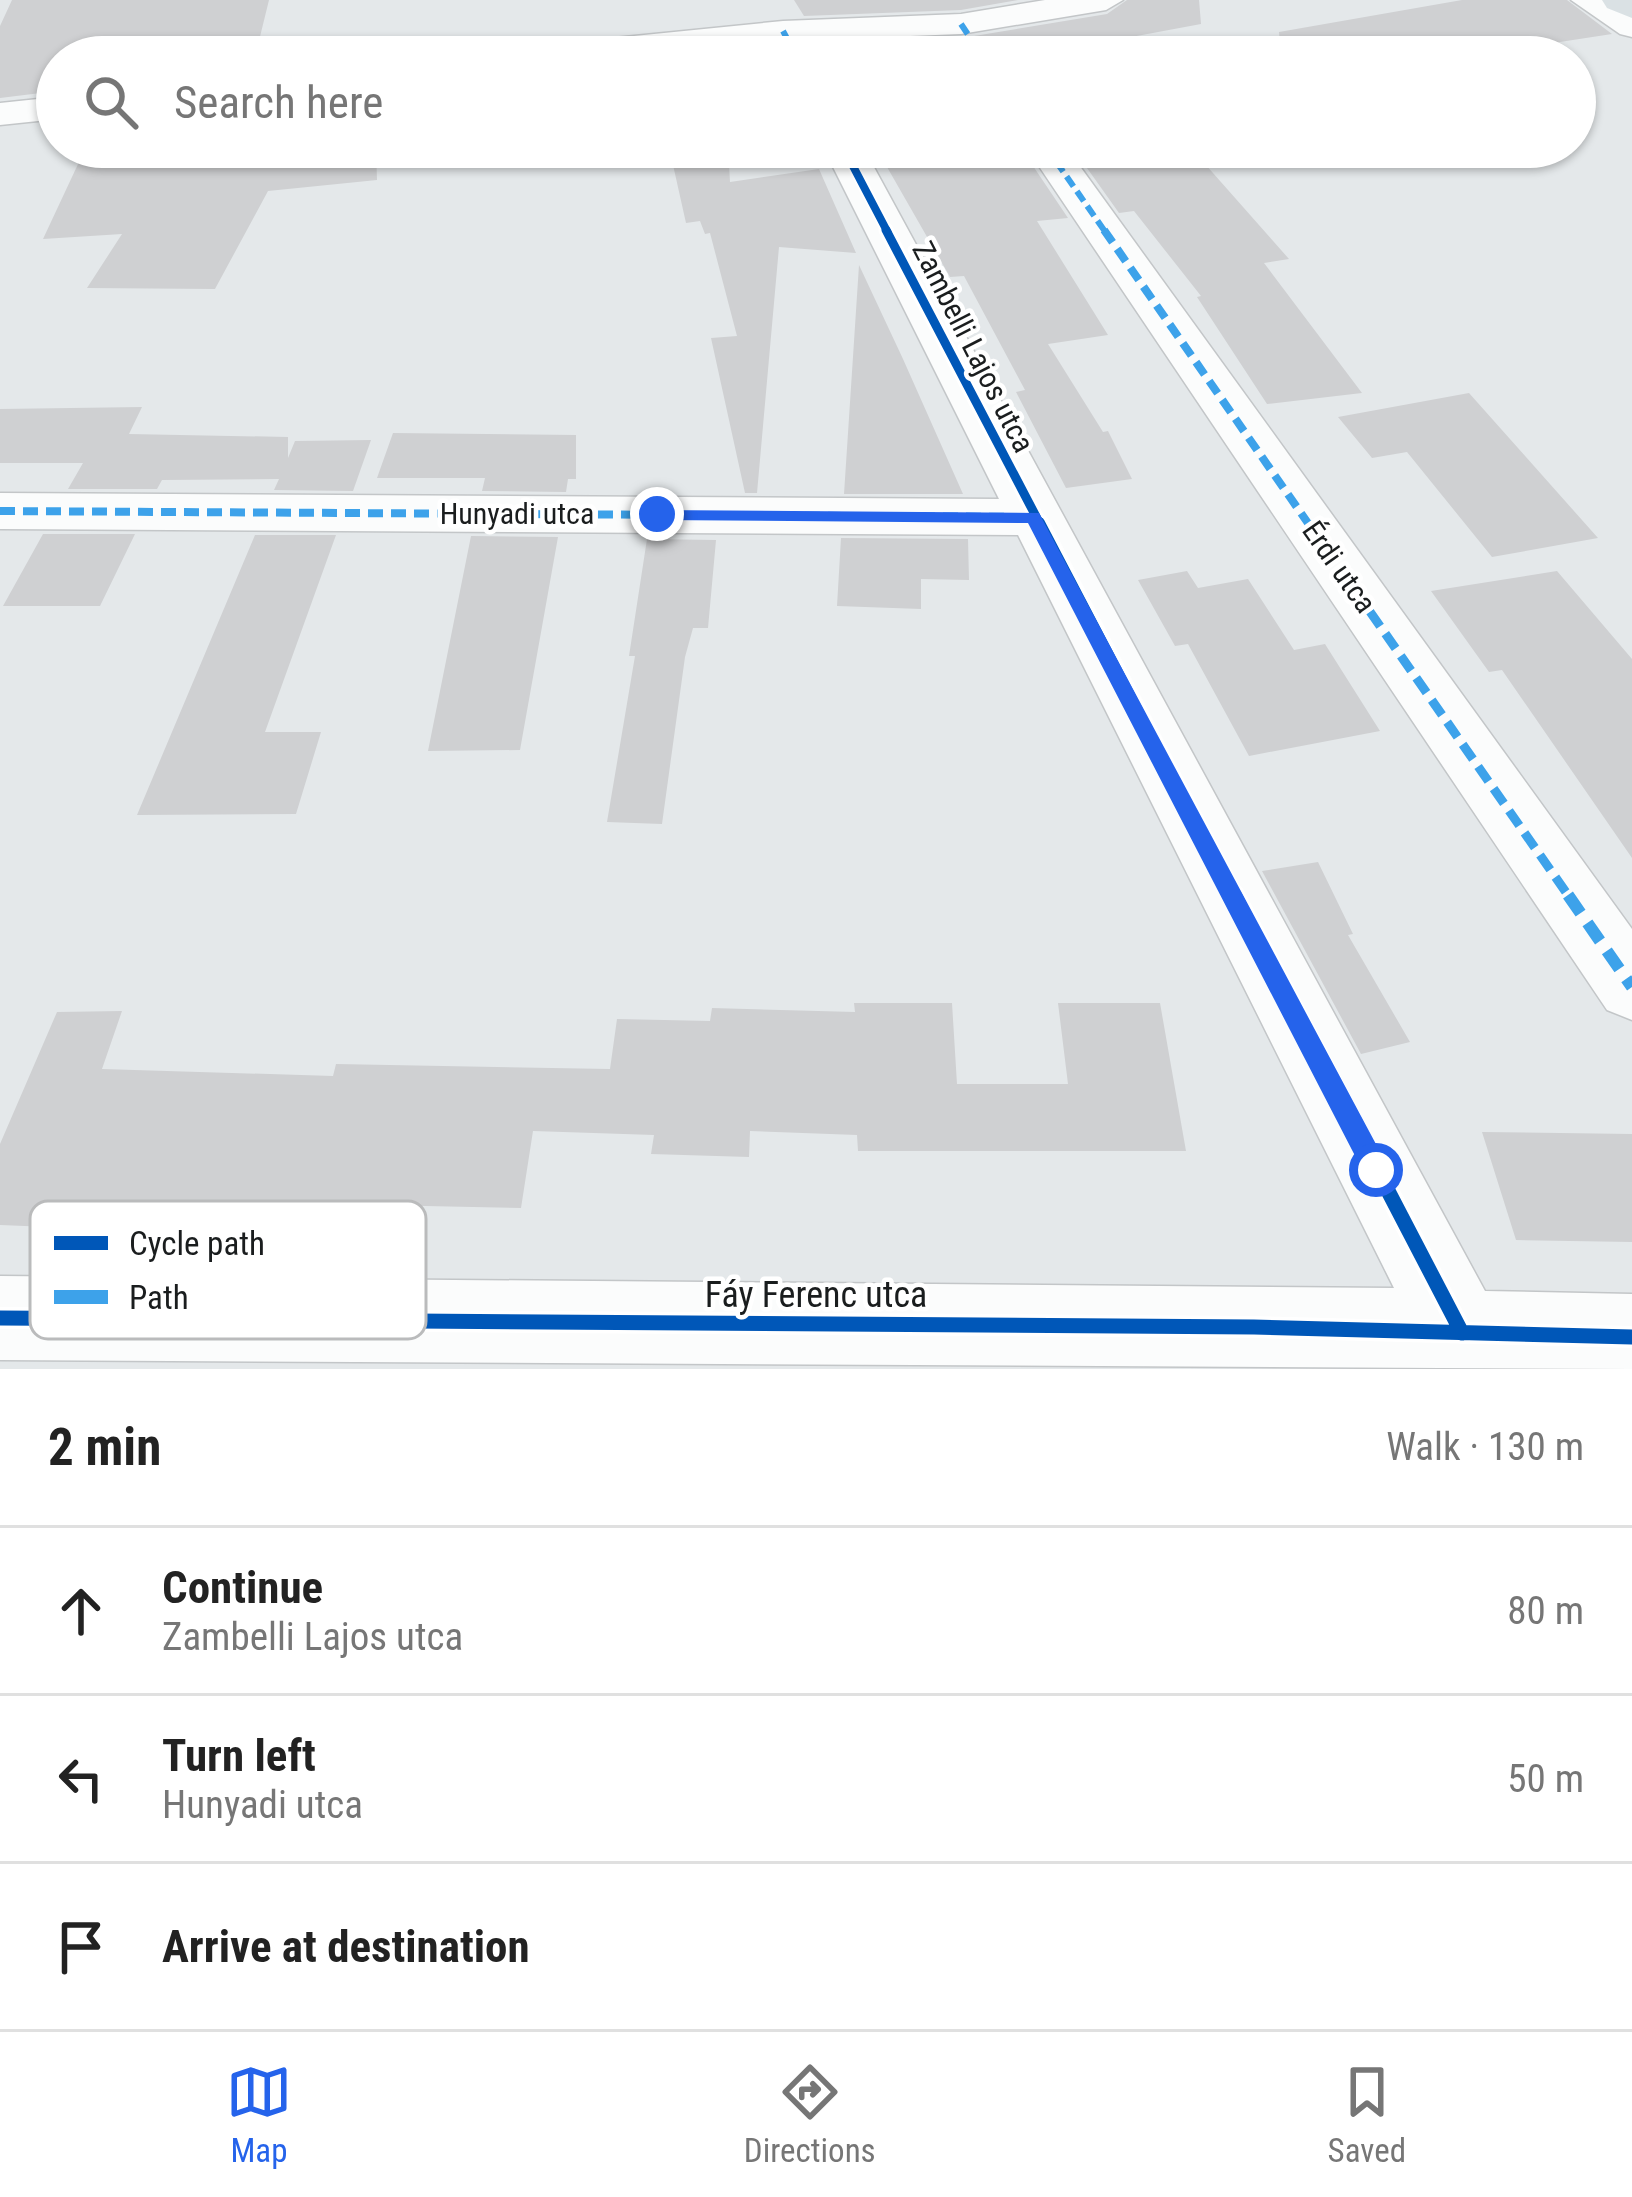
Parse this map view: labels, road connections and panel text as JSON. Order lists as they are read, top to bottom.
{
  "streets": {
    "street": [
      "Zambelli Lajos utca",
      "Hunyadi utca",
      "Érdi utca",
      "Fáy Ferenc utca"
    ]
  },
  "crossings": [
    ["Zambelli Lajos utca", "Hunyadi utca"],
    ["Zambelli Lajos utca", "Fáy Ferenc utca"]
  ],
  "legend": ["Cycle path", "Path"],
  "page": {
    "search": "Search here",
    "heading": ["2 min", "Walk · 130 m"],
    "list": [
      ["Continue", "Zambelli Lajos utca", "80 m"],
      ["Turn left", "Hunyadi utca", "50 m"],
      "Arrive at destination"
    ],
    "nav": ["Map", "Directions", "Saved"]
  }
}
